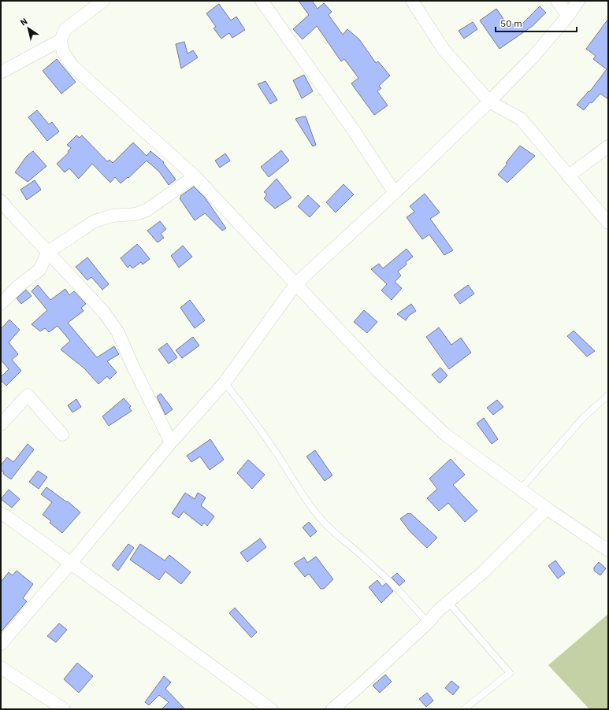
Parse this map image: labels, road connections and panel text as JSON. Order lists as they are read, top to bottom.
{
  "scale_bar": "50 m",
  "north": "top left"
}
